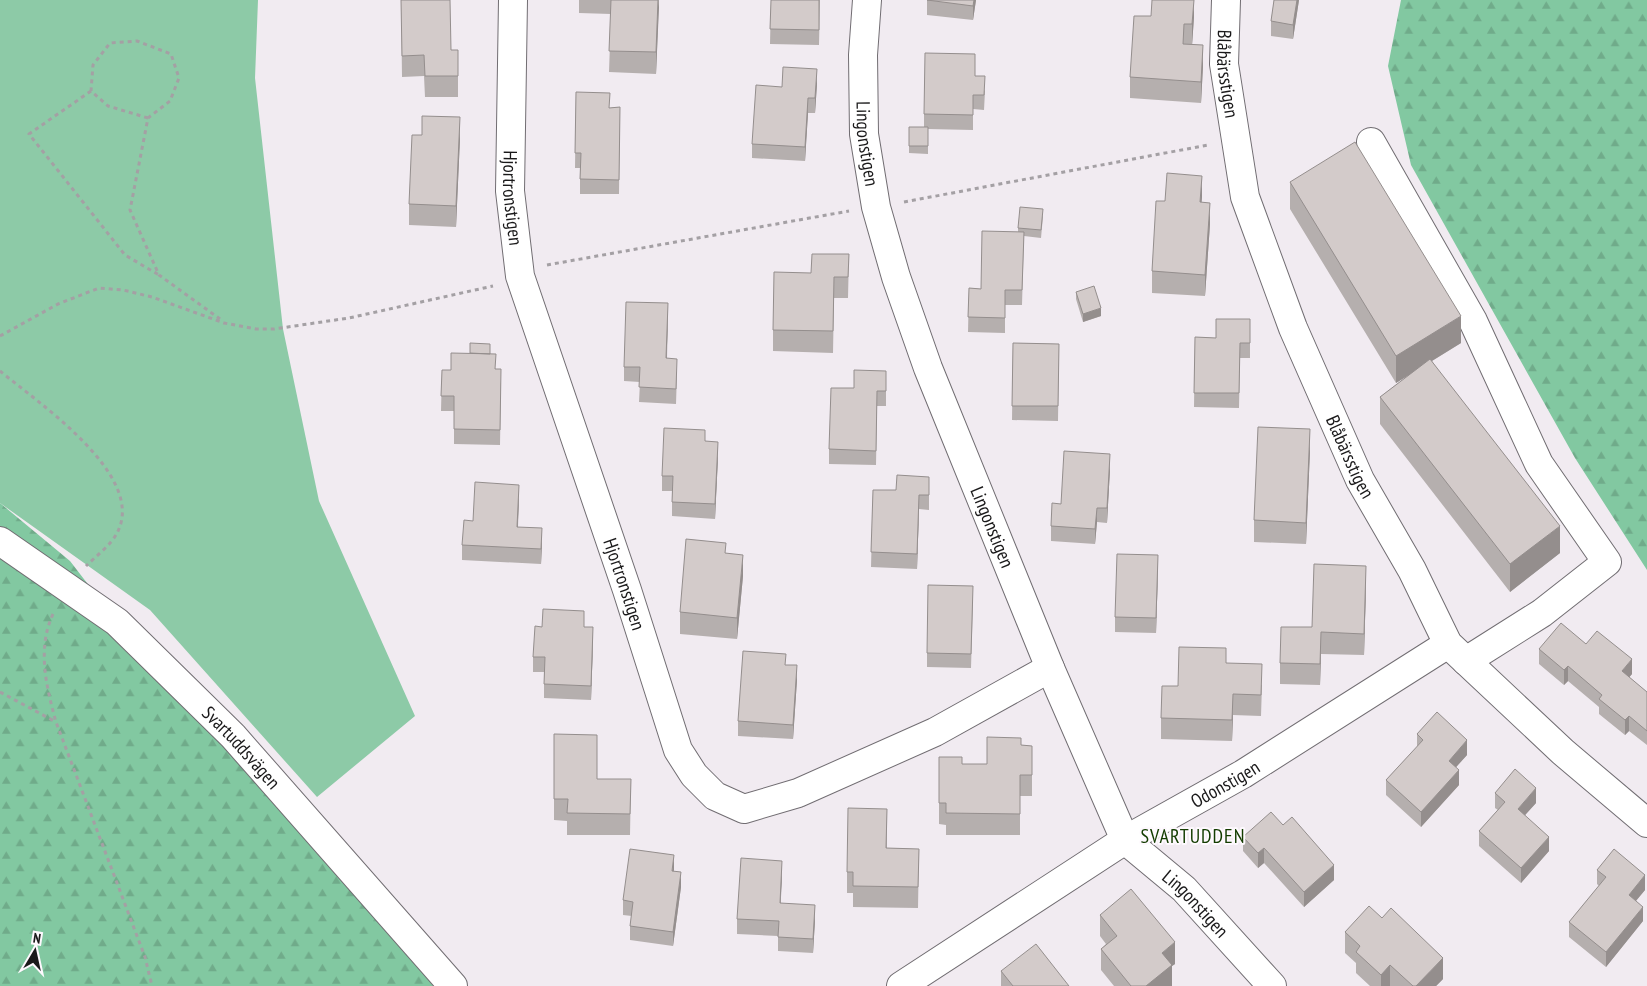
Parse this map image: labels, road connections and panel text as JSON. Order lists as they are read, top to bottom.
{
  "streets": {
    "street": [
      "Blåbärsstigen",
      "Lingonstigen",
      "Hjortronstigen",
      "Svartuddsvägen",
      "Odonstigen"
    ]
  },
  "crossings": [
    ["Blåbärsstigen", "Odonstigen"],
    ["Lingonstigen", "Hjortronstigen"],
    ["Lingonstigen", "Odonstigen"]
  ],
  "districts": ["SVARTUDDEN"],
  "north": "top"
}
